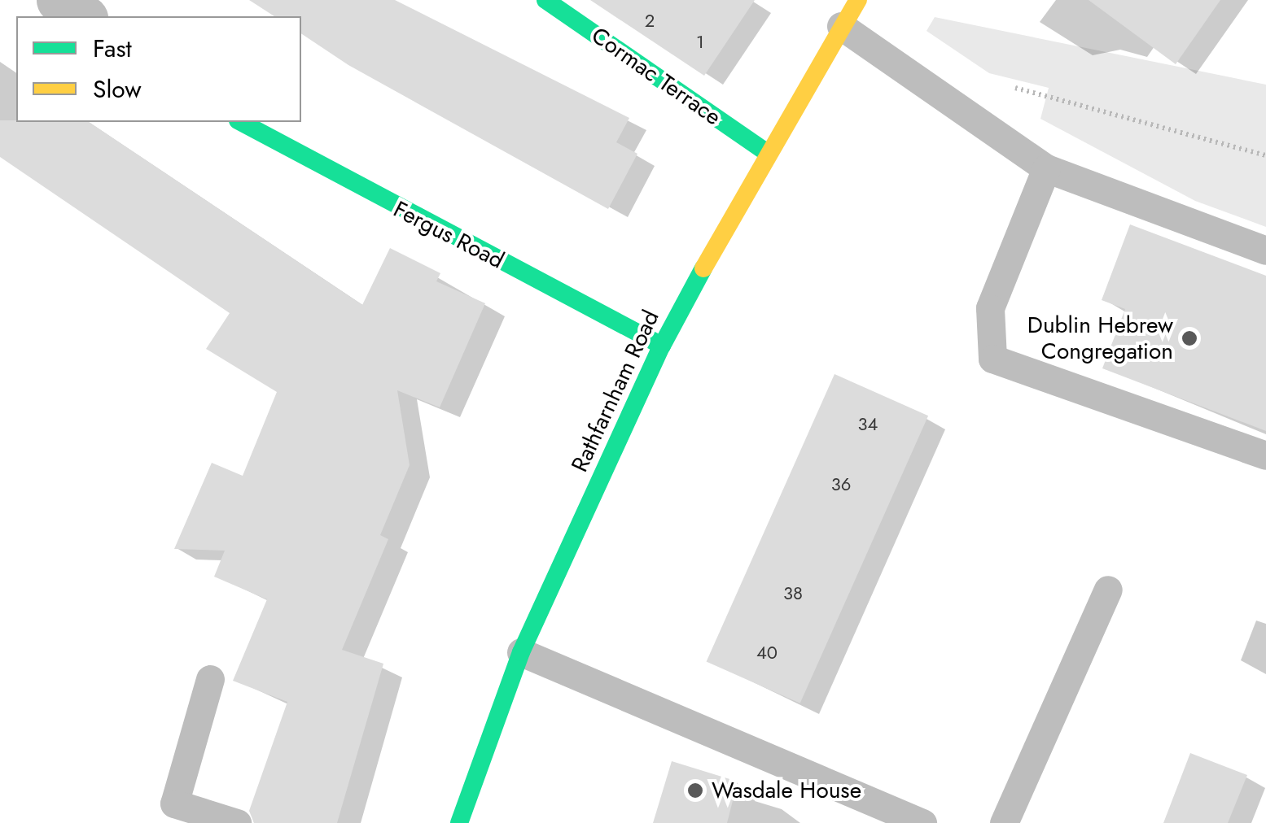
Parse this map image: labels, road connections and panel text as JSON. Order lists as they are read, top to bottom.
{
  "streets": {
    "main road": ["Cormac Terrace", "Fergus Road", "Rathfarnham Road"]
  },
  "crossings": [
    ["Cormac Terrace", "Rathfarnham Road"],
    ["Fergus Road", "Rathfarnham Road"]
  ],
  "places": ["Dublin Hebrew Congregation", "Wasdale House"],
  "house_numbers": [
    "2",
    "1",
    "34",
    "36",
    "38",
    "40"
  ],
  "legend": ["Fast", "Slow"]
}
